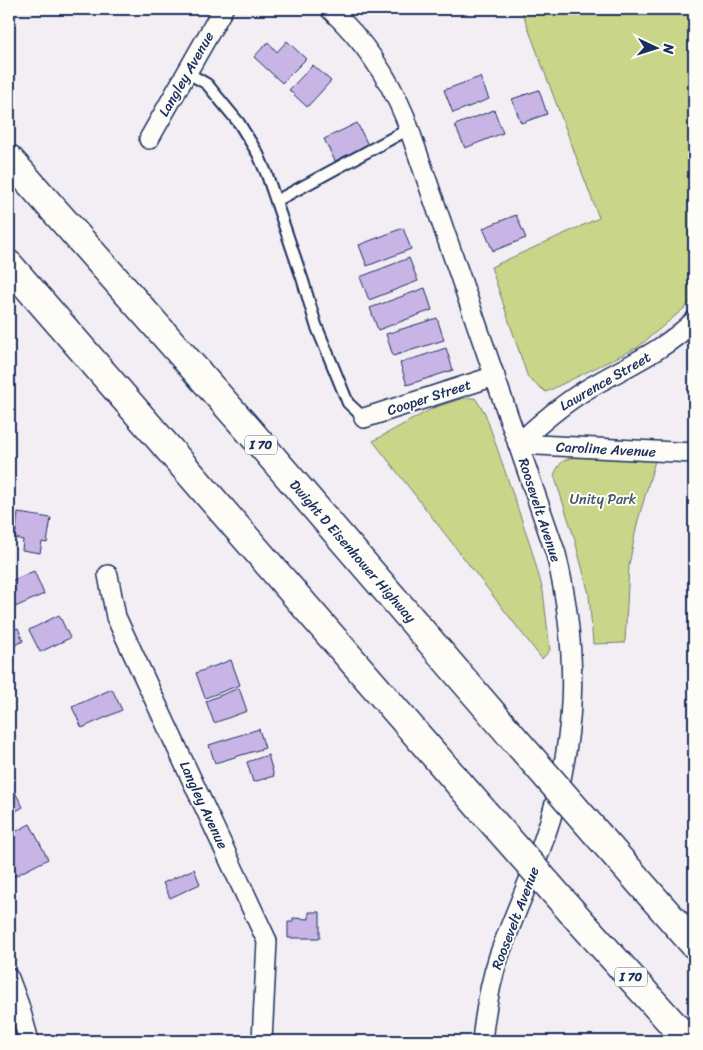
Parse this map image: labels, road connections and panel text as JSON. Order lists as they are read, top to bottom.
{
  "streets": {
    "highway": ["I 70", "Dwight D Eisenhower Highway"],
    "street": [
      "Langley Avenue",
      "Lawrence Street",
      "Cooper Street",
      "Caroline Avenue",
      "Roosevelt Avenue"
    ]
  },
  "crossings": [
    ["Lawrence Street", "Caroline Avenue"],
    ["Lawrence Street", "Roosevelt Avenue"],
    ["Cooper Street", "Roosevelt Avenue"],
    ["Caroline Avenue", "Roosevelt Avenue"]
  ],
  "parks": ["Unity Park"],
  "north": "right"
}
